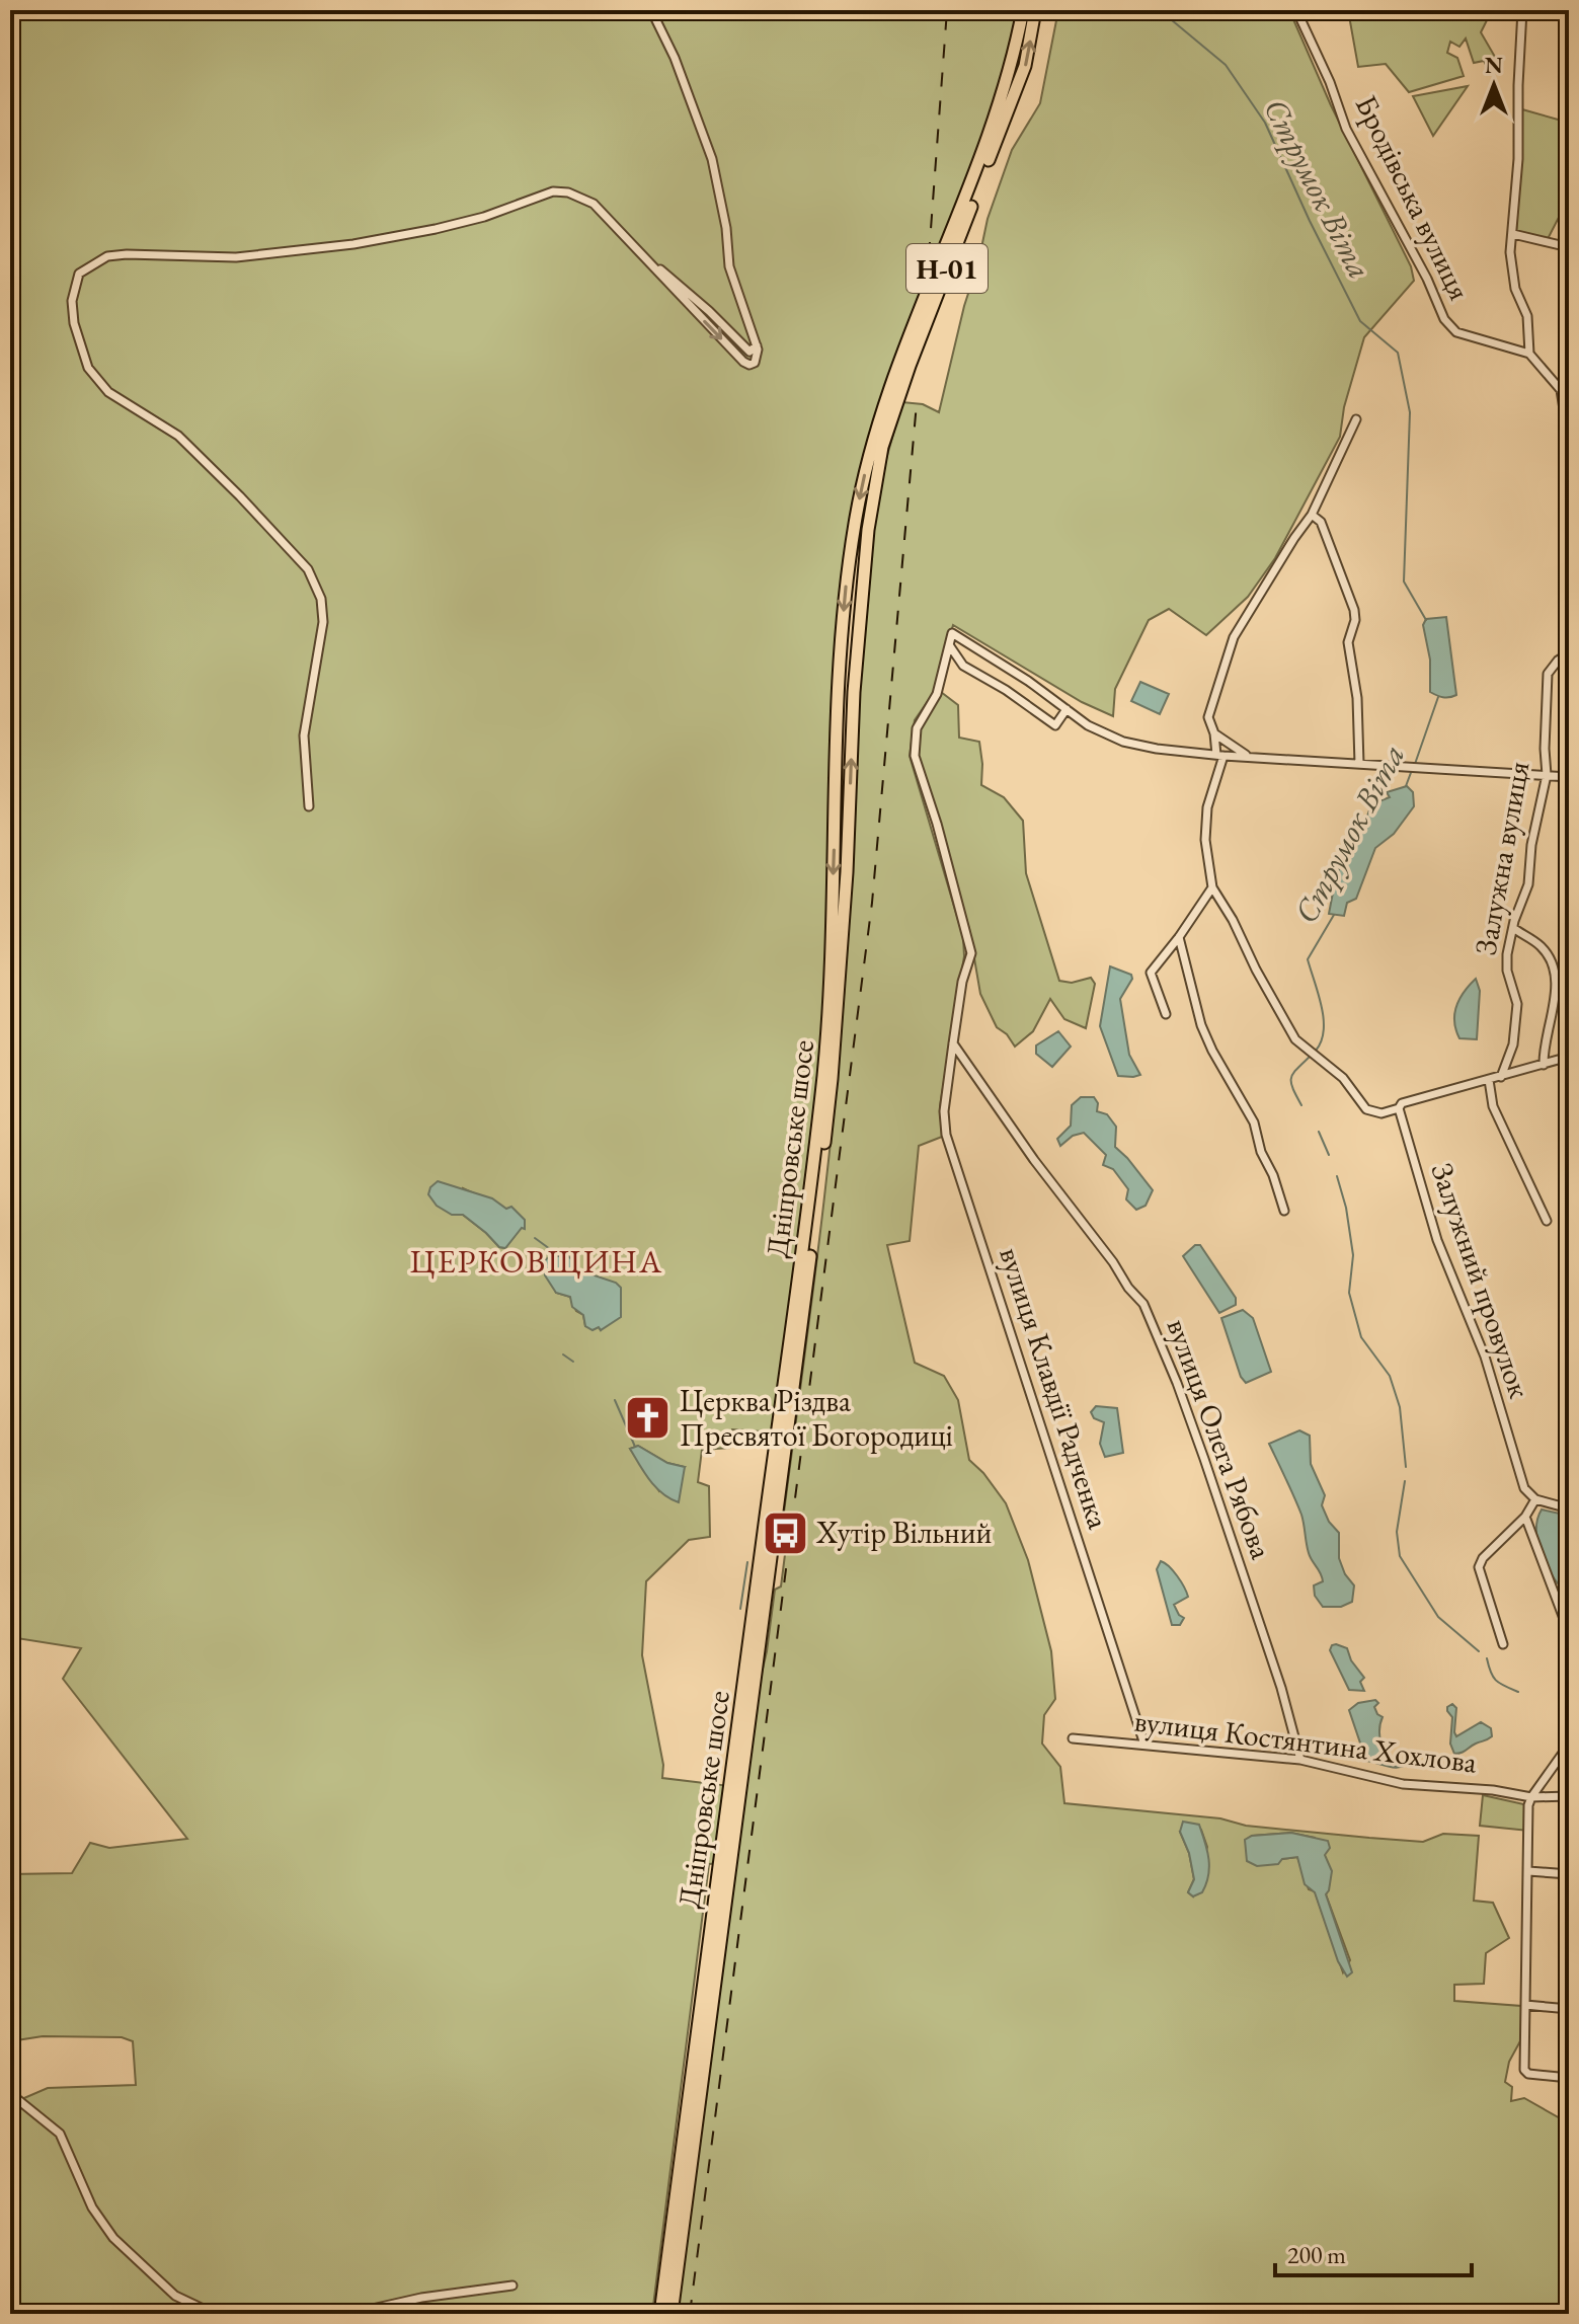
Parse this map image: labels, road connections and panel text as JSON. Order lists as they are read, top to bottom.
{
  "streets": {
    "main road": ["Н-01", "Дніпровське шосе"],
    "street": [
      "Бродівська вулиця",
      "Залужна вулиця",
      "Залужний провулок",
      "вулиця Клавдії Радченка",
      "вулиця Олега Рябова",
      "вулиця Костянтина Хохлова"
    ]
  },
  "crossings": [
    ["вулиця Клавдії Радченка", "вулиця Олега Рябова"],
    ["вулиця Клавдії Радченка", "вулиця Костянтина Хохлова"],
    ["вулиця Олега Рябова", "вулиця Костянтина Хохлова"]
  ],
  "districts": ["ЦЕРКОВЩИНА"],
  "water": ["Струмок Віта"],
  "places": {
    "church": ["Церква Різдва Пресвятої Богородиці"],
    "bus stop": ["Хутір Вільний"]
  },
  "scale_bar": "200 m",
  "north": "top"
}
